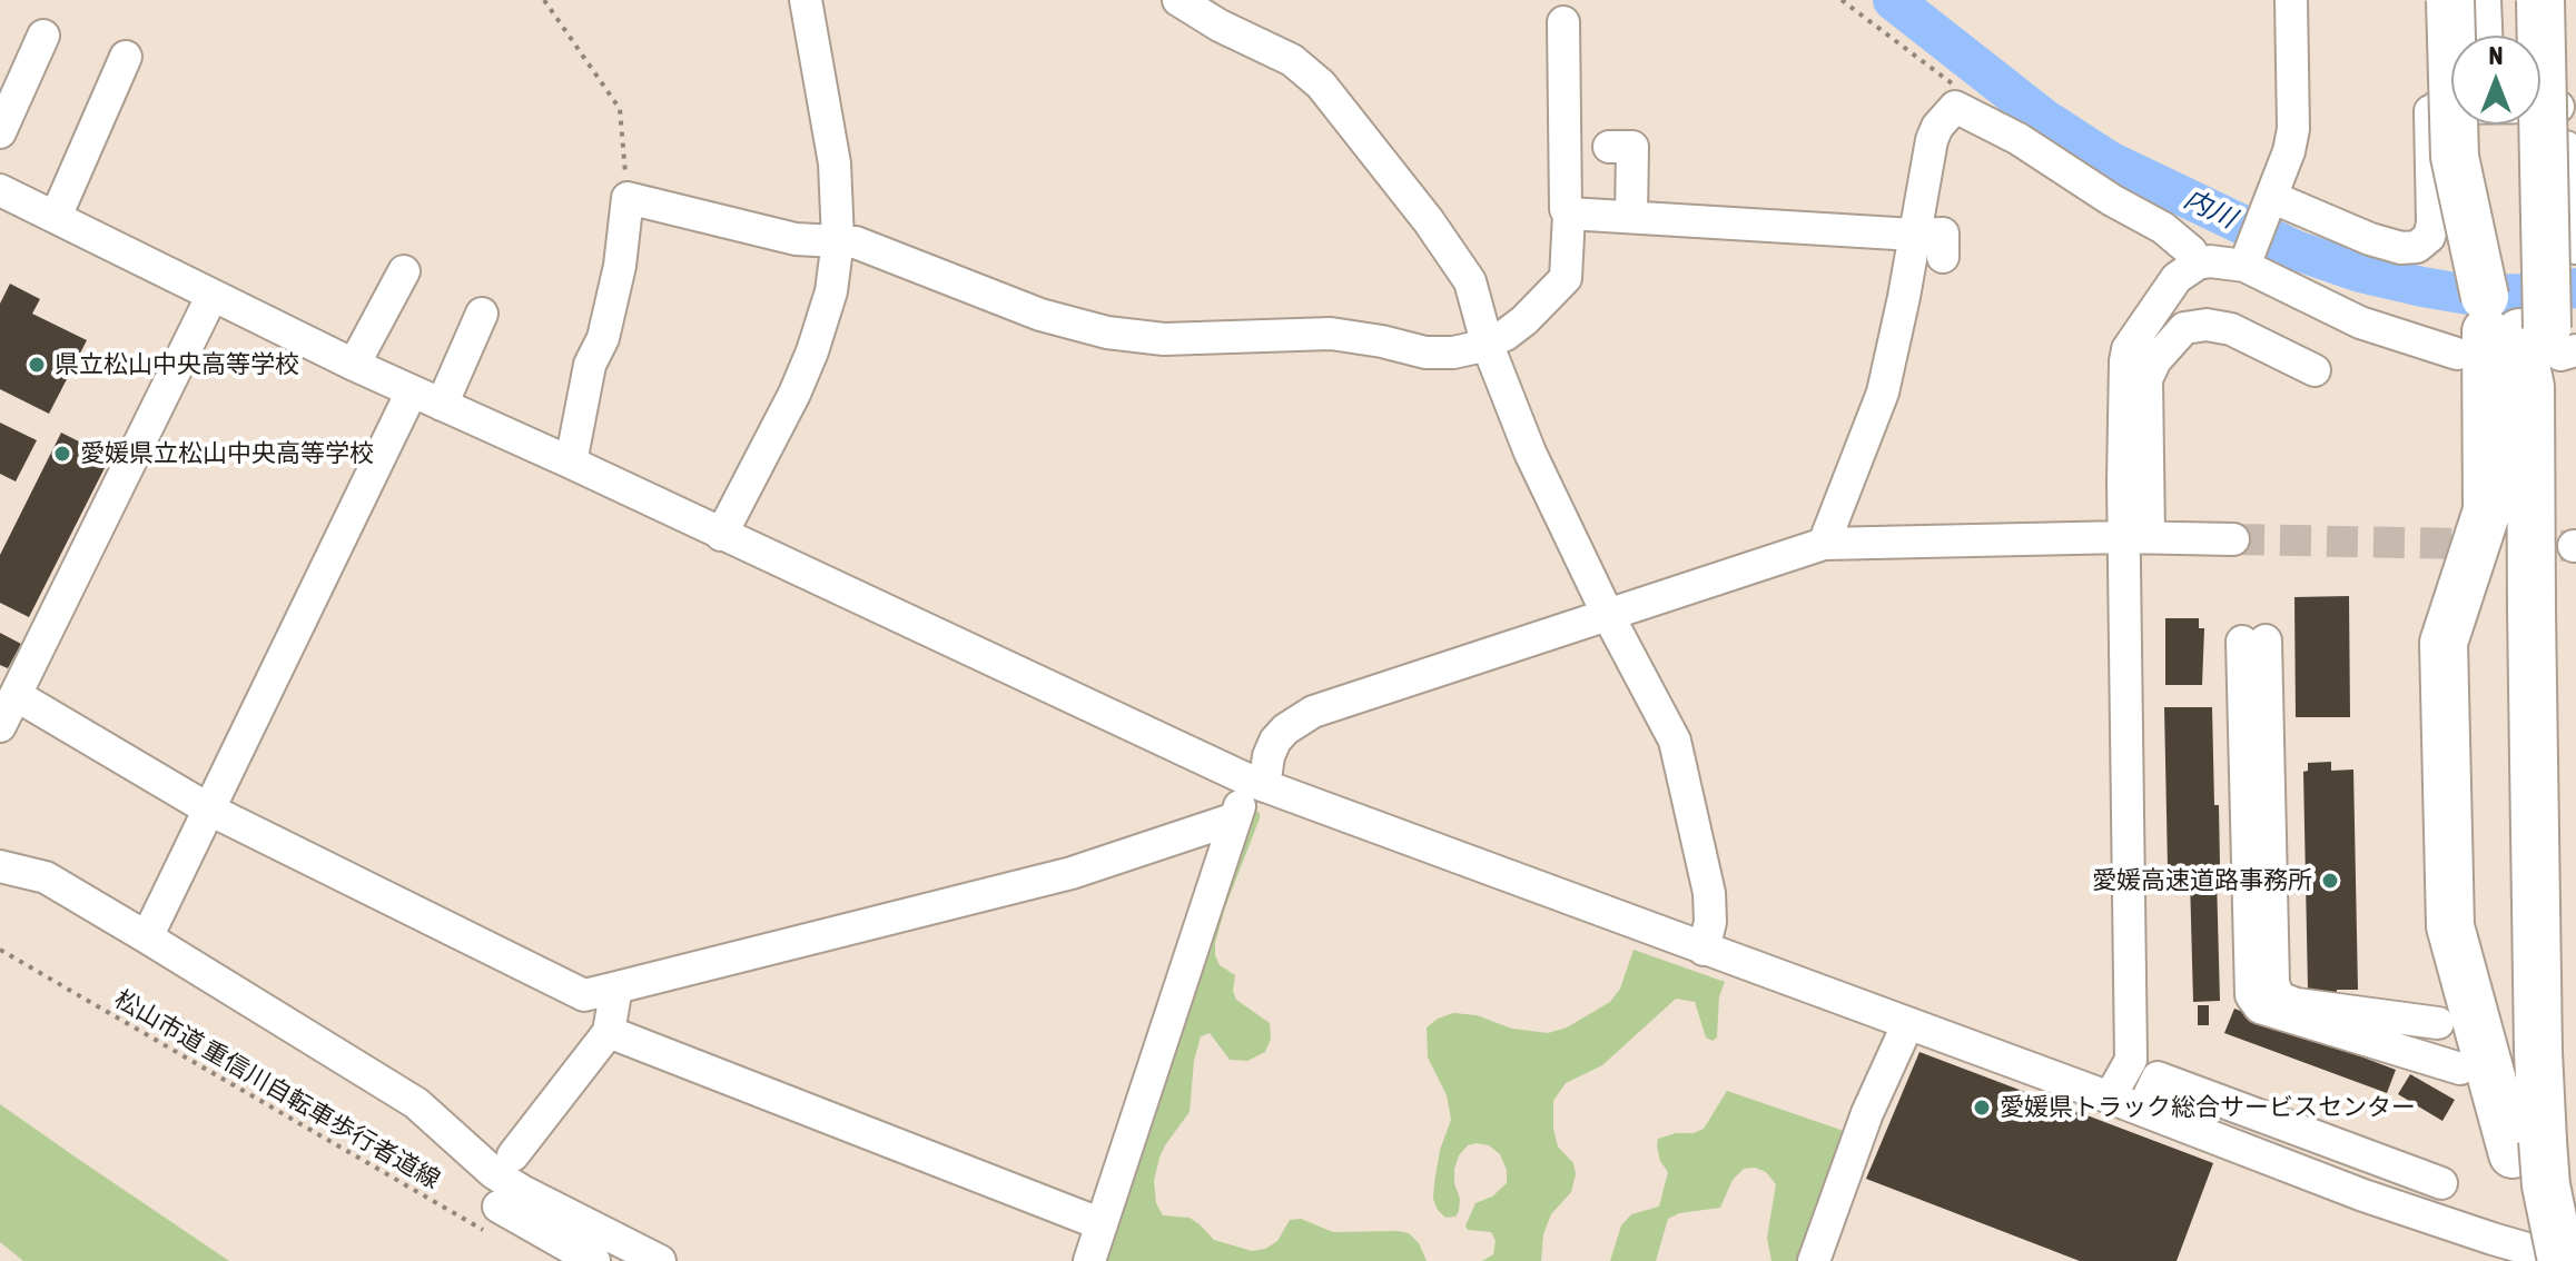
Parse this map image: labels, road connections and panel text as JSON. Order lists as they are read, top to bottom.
{
  "streets": {
    "path": ["松山市道 重信川自転車歩行者道線"]
  },
  "water": ["内川"],
  "places": [
    "県立松山中央高等学校",
    "愛媛県立松山中央高等学校",
    "愛媛高速道路事務所",
    "愛媛県トラック総合サービスセンター"
  ],
  "north": "top"
}
